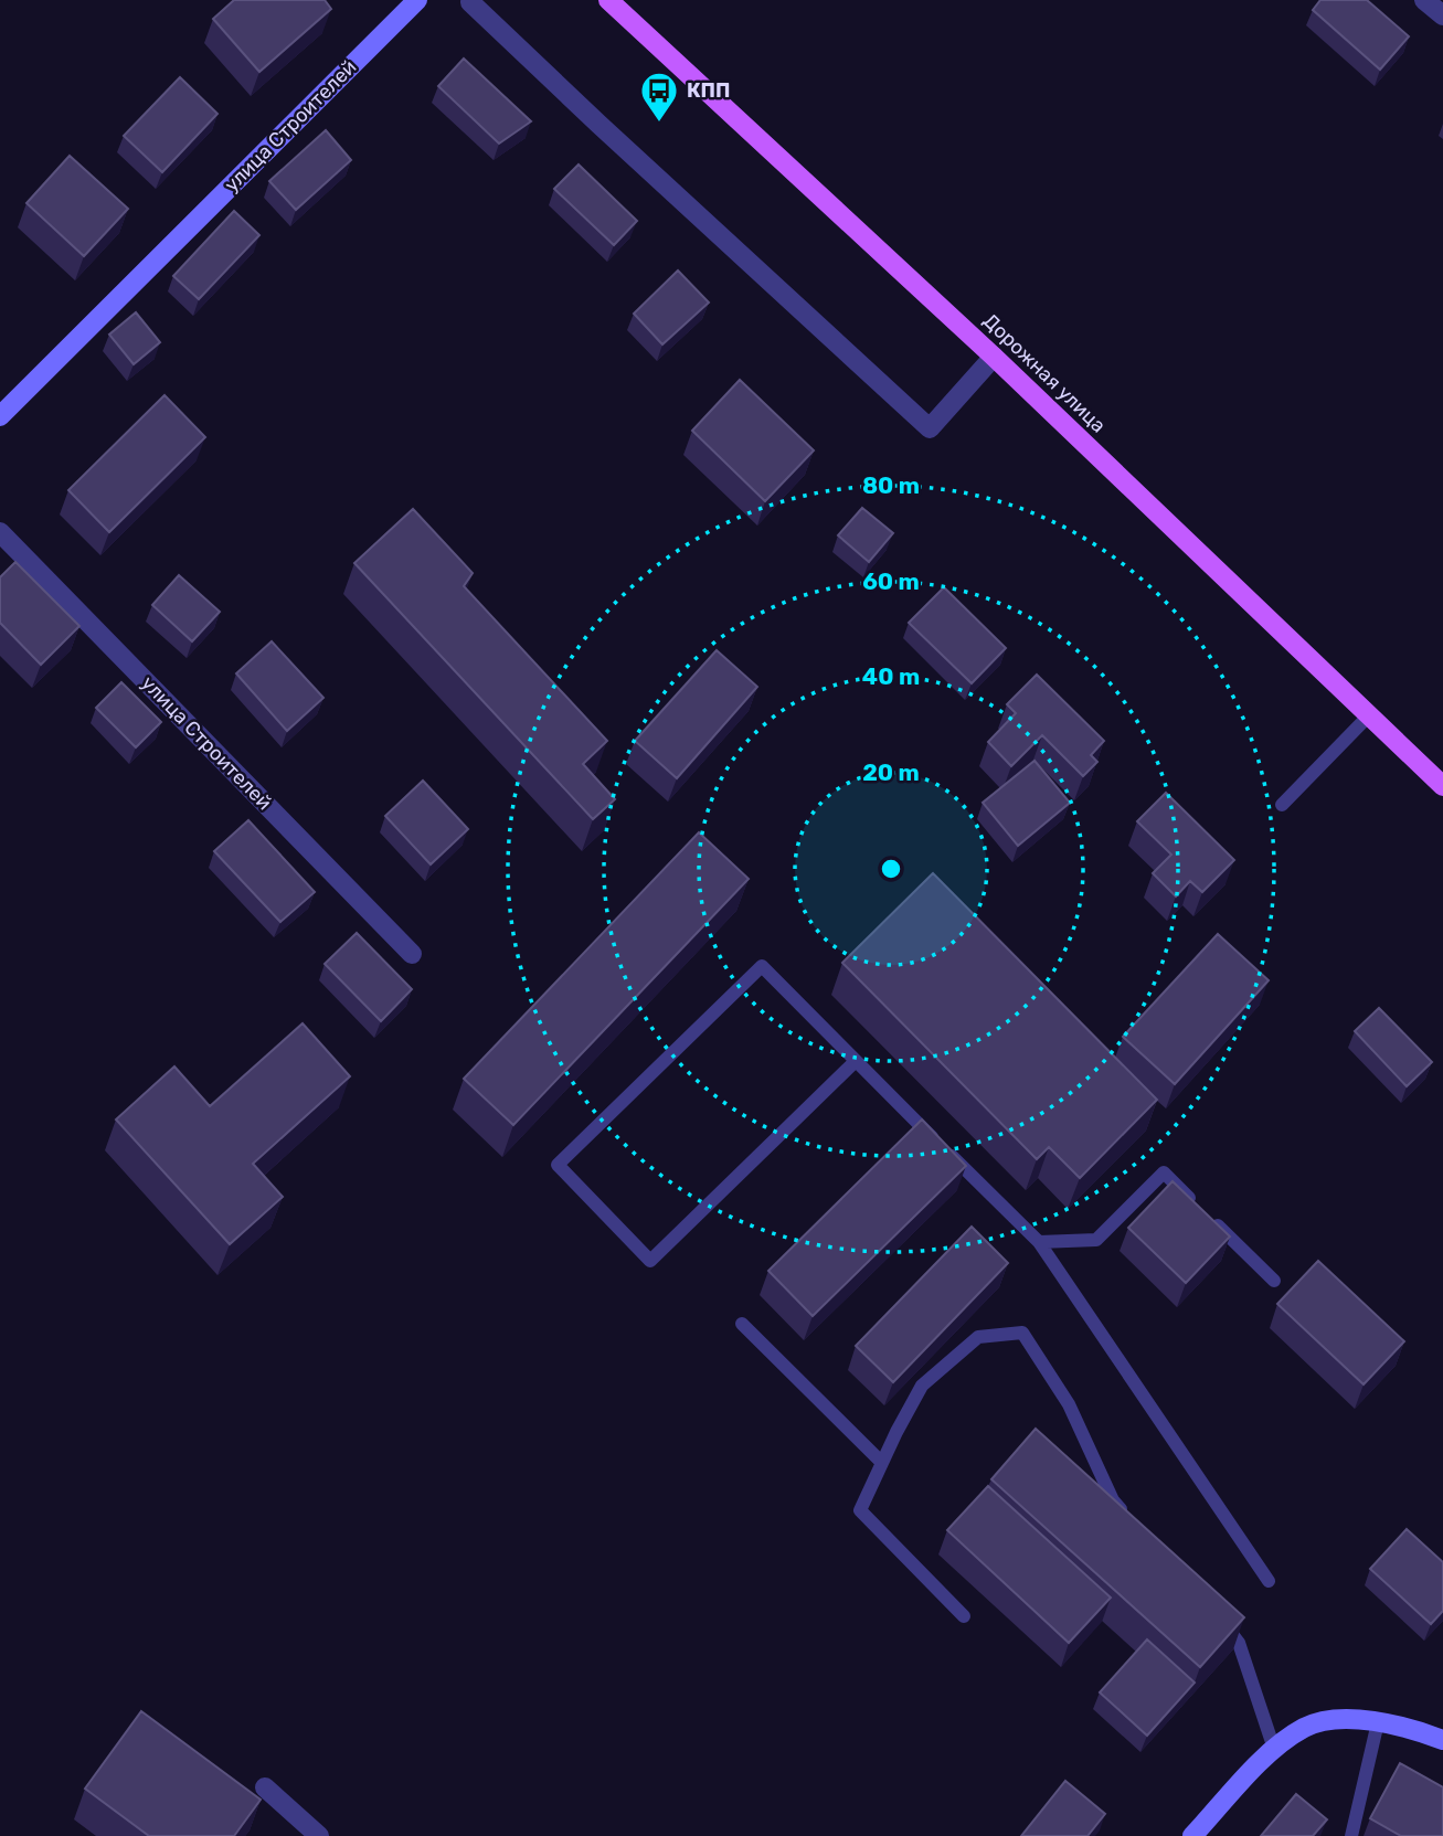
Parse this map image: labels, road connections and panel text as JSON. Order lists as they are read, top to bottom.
{
  "streets": {
    "main road": ["Дорожная улица"],
    "street": ["улица Строителей"]
  },
  "places": {
    "bus stop": ["КПП"]
  },
  "rings": [
    "80 m",
    "60 m",
    "40 m",
    "20 m"
  ]
}
